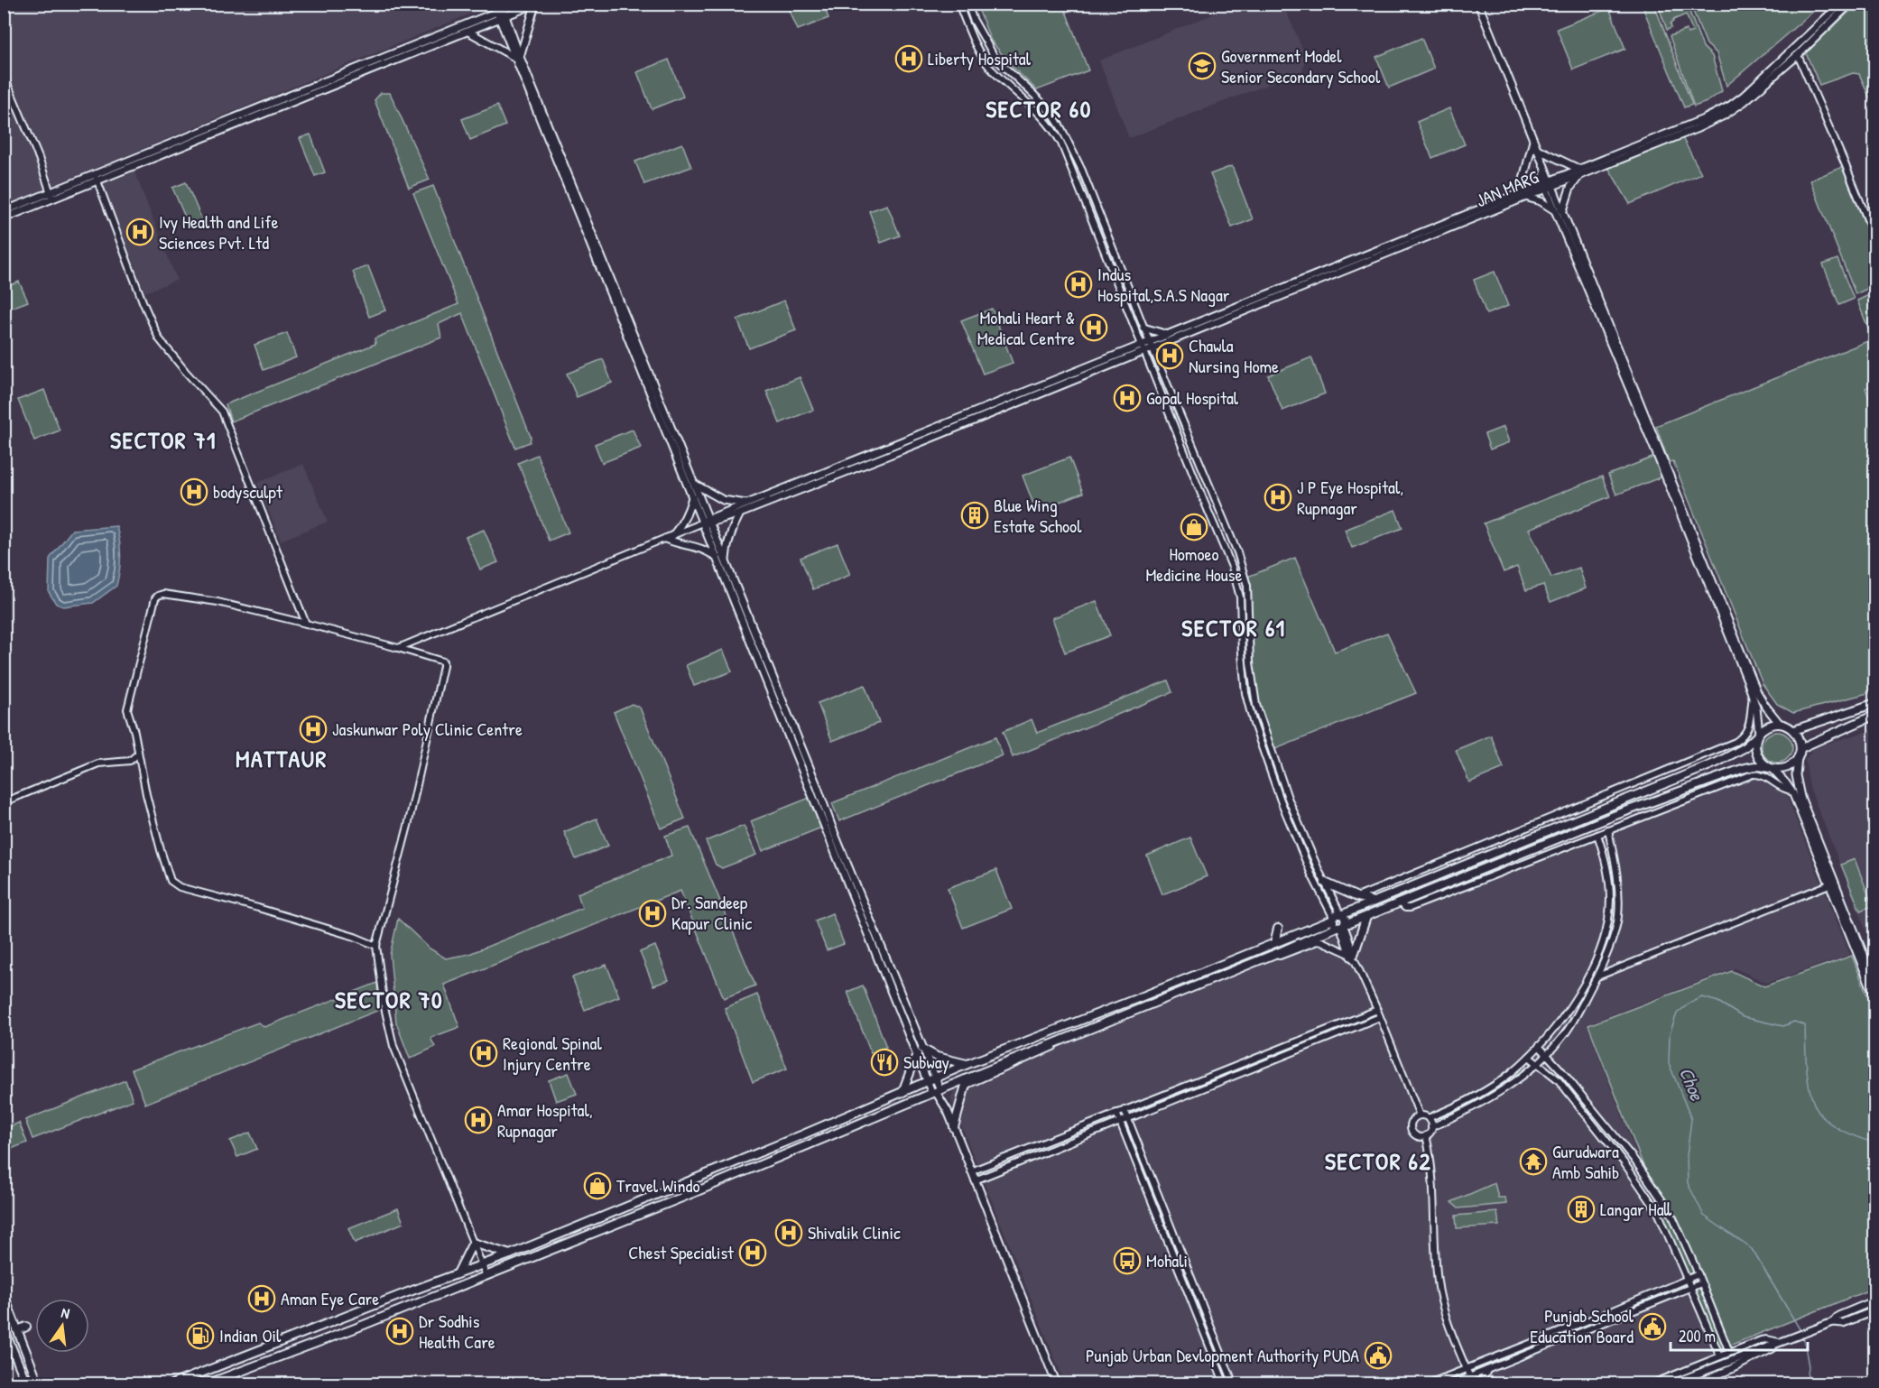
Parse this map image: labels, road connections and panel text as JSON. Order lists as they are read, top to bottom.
{
  "streets": {
    "main road": ["JAN MARG"]
  },
  "districts": [
    "SECTOR 60",
    "SECTOR 71",
    "SECTOR 61",
    "MATTAUR",
    "SECTOR 70",
    "SECTOR 62"
  ],
  "water": ["Choe"],
  "places": {
    "hospital": [
      "Liberty Hospital",
      "Ivy Health and Life Sciences Pvt. Ltd",
      "Indus Hospital,S.A.S Nagar",
      "Mohali Heart & Medical Centre",
      "Chawla Nursing Home",
      "Gopal Hospital",
      "bodysculpt",
      "J P Eye Hospital, Rupnagar",
      "Jaskunwar Poly Clinic Centre",
      "Dr. Sandeep Kapur Clinic",
      "Regional Spinal Injury Centre",
      "Amar Hospital, Rupnagar",
      "Shivalik Clinic",
      "Chest Specialist",
      "Aman Eye Care",
      "Dr Sodhis Health Care"
    ],
    "school or university": ["Government Model Senior Secondary School"],
    "building": ["Blue Wing Estate School", "Langar Hall"],
    "shop": ["Homoeo Medicine House", "Travel Windo"],
    "restaurant": ["Subway"],
    "temple": ["Gurudwara Amb Sahib"],
    "bus stop": ["Mohali"],
    "public building": ["Punjab School Education Board", "Punjab Urban Devlopment Authority PUDA"],
    "fuel station": ["Indian Oil"]
  },
  "scale_bar": "200 m",
  "north": "top"
}
